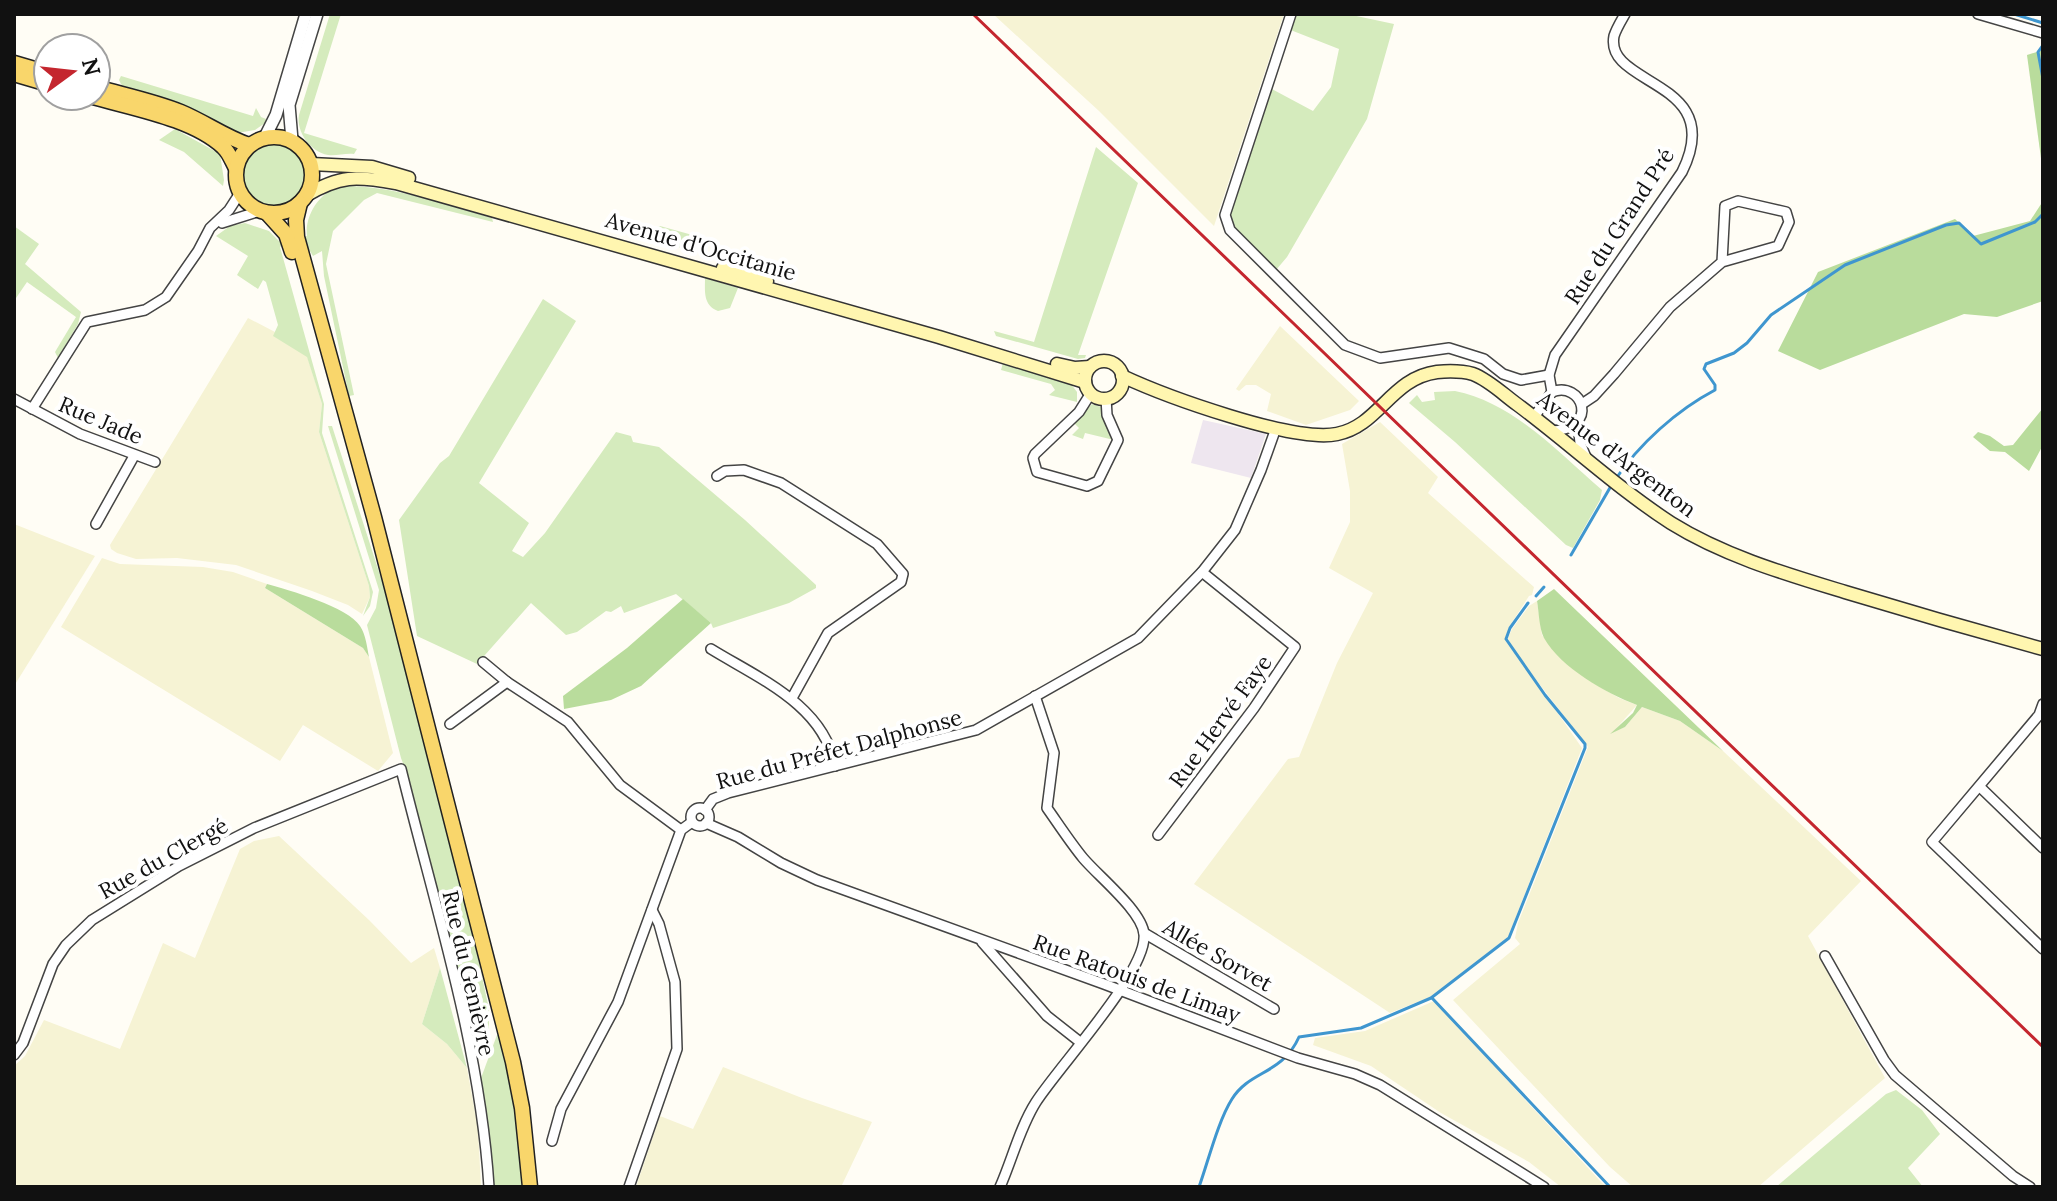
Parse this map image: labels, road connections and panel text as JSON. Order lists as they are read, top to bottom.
{
  "streets": {
    "main road": ["Avenue d'Occitanie", "Avenue d'Argenton"],
    "street": [
      "Rue du Grand Pré",
      "Rue Jade",
      "Rue Hervé Faye",
      "Rue du Préfet Dalphonse",
      "Rue du Clergé",
      "Allée Sorvet",
      "Rue du Genièvre",
      "Rue Ratouis de Limay"
    ]
  },
  "crossings": [
    ["Avenue d'Occitanie", "Rue Jade"],
    ["Avenue d'Occitanie", "Avenue d'Argenton"],
    ["Avenue d'Occitanie", "Rue du Préfet Dalphonse"],
    ["Avenue d'Argenton", "Rue du Préfet Dalphonse"],
    ["Rue Hervé Faye", "Rue du Préfet Dalphonse"],
    ["Rue du Préfet Dalphonse", "Rue Ratouis de Limay"],
    ["Rue du Clergé", "Rue du Genièvre"]
  ],
  "north": "right"
}
